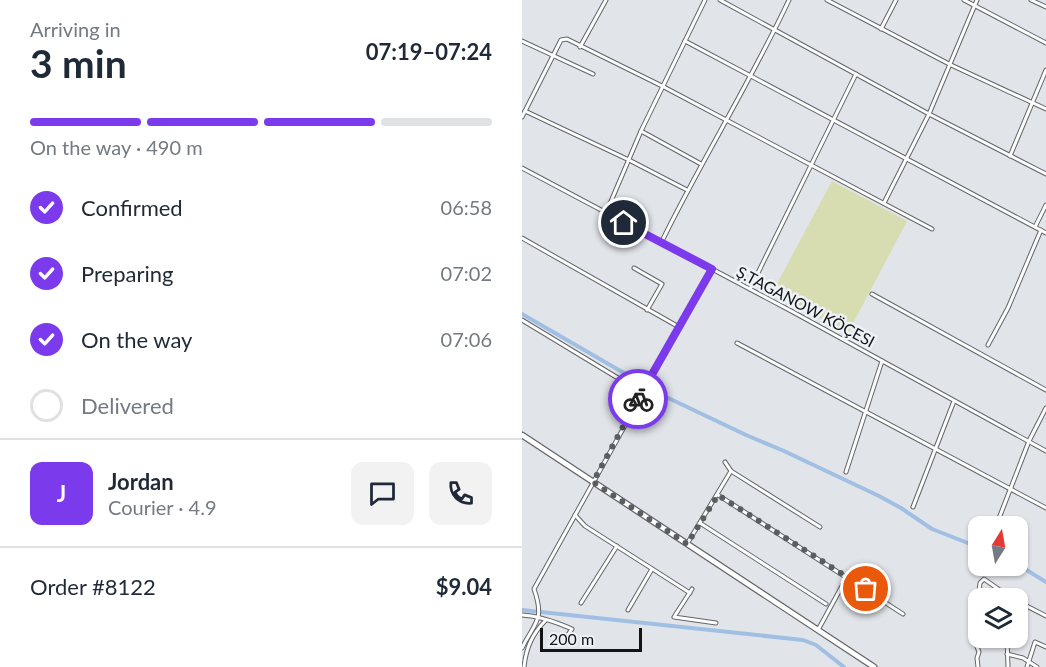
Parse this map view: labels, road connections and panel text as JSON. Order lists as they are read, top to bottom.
{
  "streets": {
    "street": ["Ş.TAGANOW KÖÇESI"]
  },
  "scale_bar": "200 m",
  "north": "top",
  "page": {
    "heading": ["3 min", "Arriving in", "07:19–07:24"],
    "panel": [
      "Jordan",
      "Courier · 4.9",
      "Order #8122",
      "$9.04"
    ],
    "bar": "On the way · 490 m",
    "list": [
      ["Confirmed", "06:58"],
      ["Preparing", "07:02"],
      ["On the way", "07:06"],
      "Delivered"
    ],
    "round": "J",
    "scale": "200 m"
  }
}
